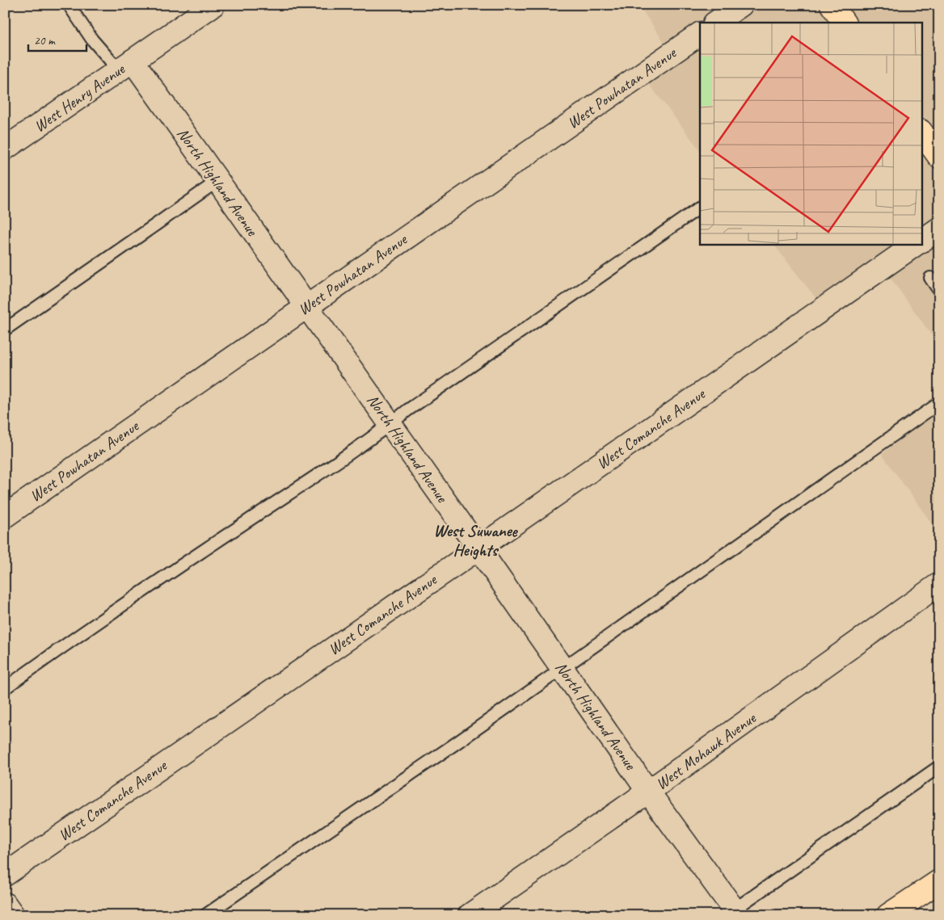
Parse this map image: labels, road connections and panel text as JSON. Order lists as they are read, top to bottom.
{
  "streets": {
    "street": [
      "West Powhatan Avenue",
      "West Henry Avenue",
      "North Highland Avenue",
      "West Comanche Avenue",
      "West Mohawk Avenue"
    ]
  },
  "crossings": [
    ["West Powhatan Avenue", "North Highland Avenue"],
    ["West Henry Avenue", "North Highland Avenue"],
    ["North Highland Avenue", "West Comanche Avenue"],
    ["North Highland Avenue", "West Mohawk Avenue"]
  ],
  "districts": ["West Suwanee Heights"],
  "scale_bar": "20 m"
}
